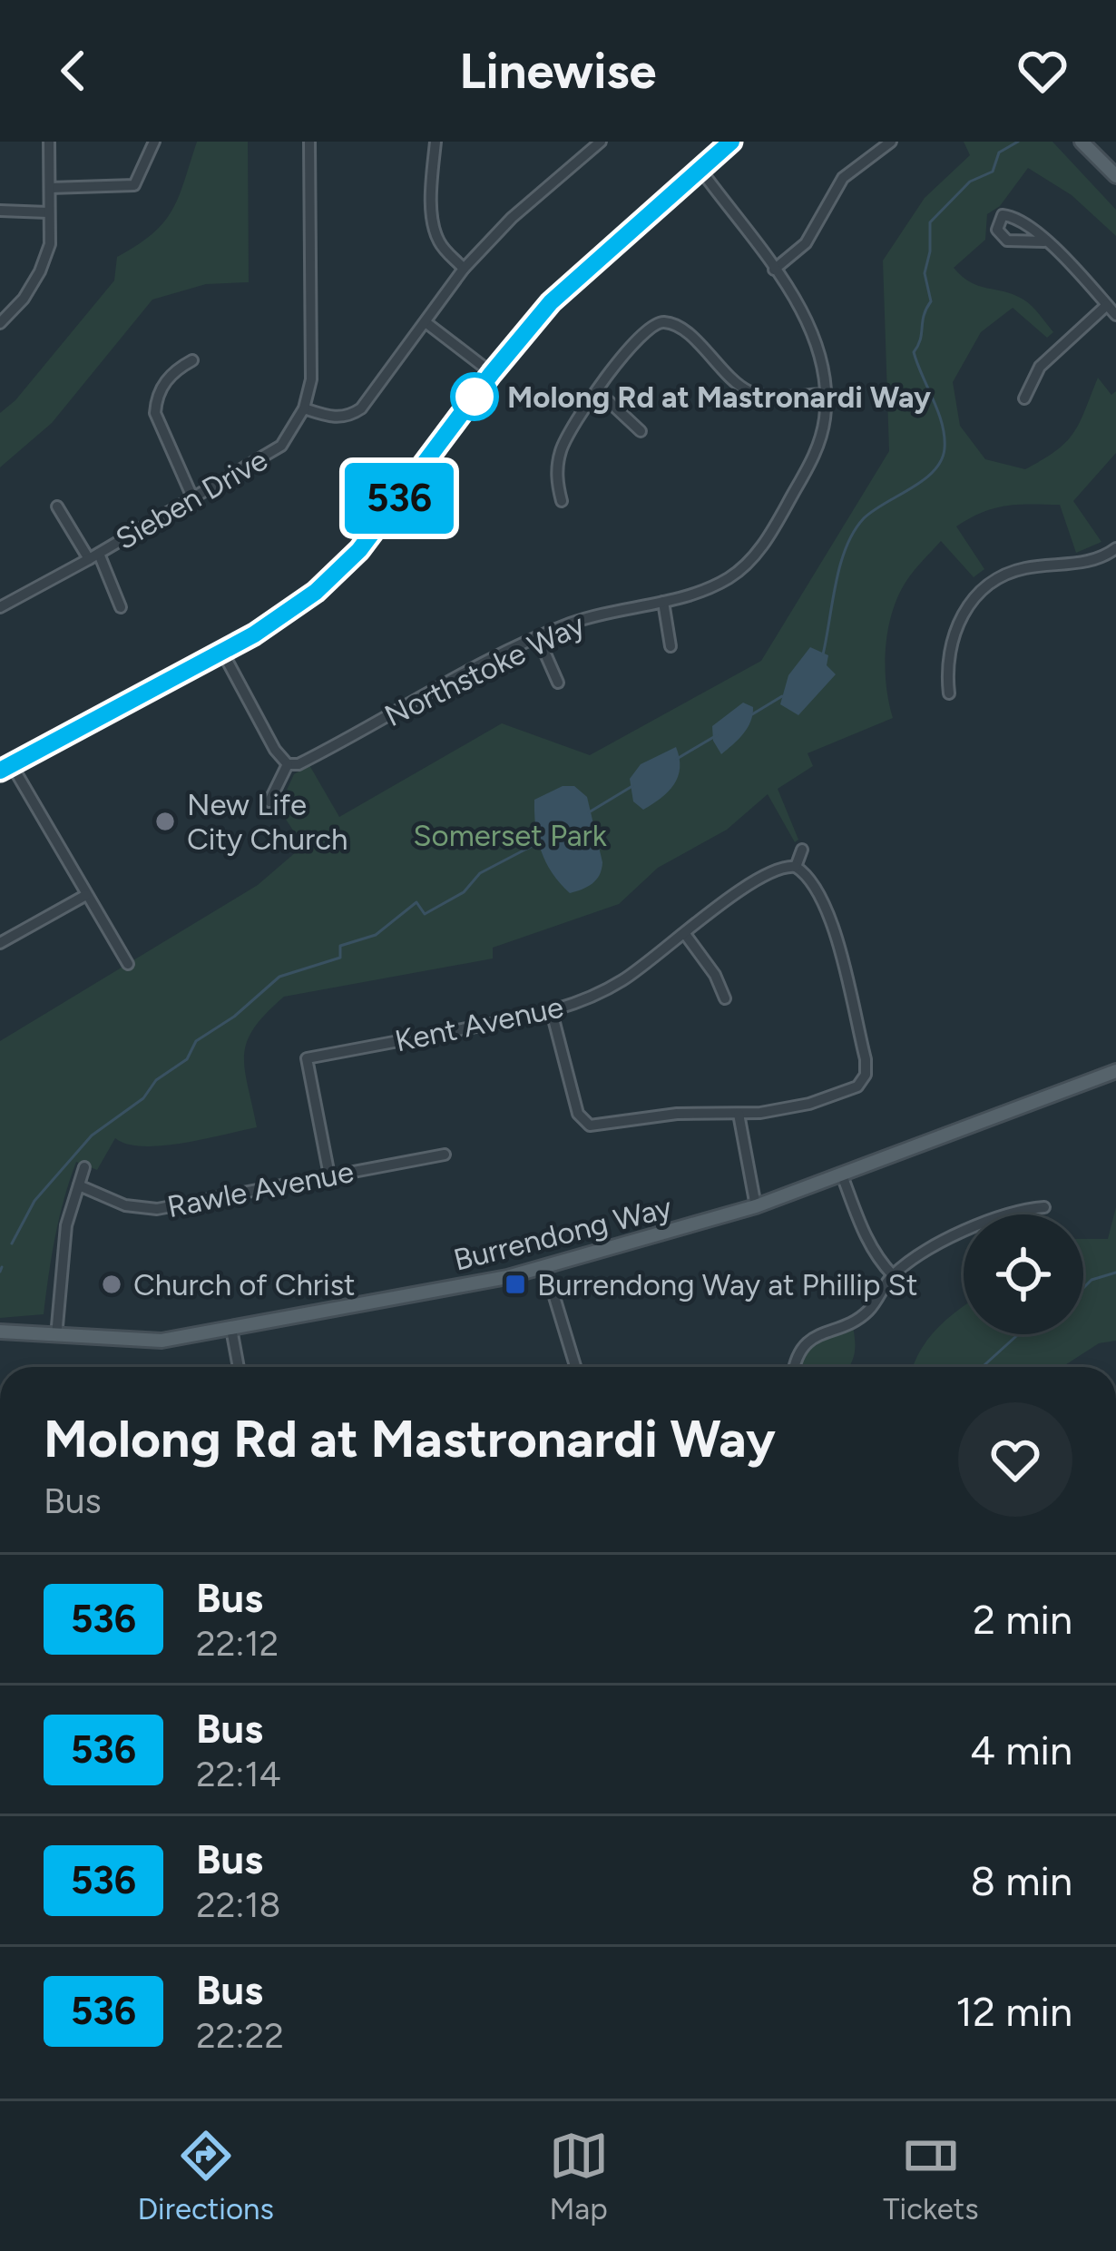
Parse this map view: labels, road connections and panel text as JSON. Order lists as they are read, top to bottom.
{
  "streets": {
    "main road": ["Burrendong Way"],
    "street": [
      "Sieben Drive",
      "Northstoke Way",
      "Kent Avenue",
      "Rawle Avenue"
    ]
  },
  "crossings": [
    ["Kent Avenue", "Rawle Avenue"]
  ],
  "parks": ["Somerset Park"],
  "places": {
    "other": ["Molong Rd at Mastronardi Way", "New Life City Church", "Church of Christ"],
    "transit": ["Burrendong Way at Phillip St"]
  },
  "lines": ["bus line 536"],
  "page": {
    "header": "Linewise",
    "on_map": "536",
    "heading": ["Molong Rd at Mastronardi Way", "Bus"],
    "list": [
      {
        "mark": "536",
        "name": "Bus",
        "note": "22:12",
        "value": "2 min"
      },
      {
        "mark": "536",
        "name": "Bus",
        "note": "22:14",
        "value": "4 min"
      },
      {
        "mark": "536",
        "name": "Bus",
        "note": "22:18",
        "value": "8 min"
      },
      {
        "mark": "536",
        "name": "Bus",
        "note": "22:22",
        "value": "12 min"
      }
    ],
    "tabs": ["Directions", "Map", "Tickets"]
  }
}
